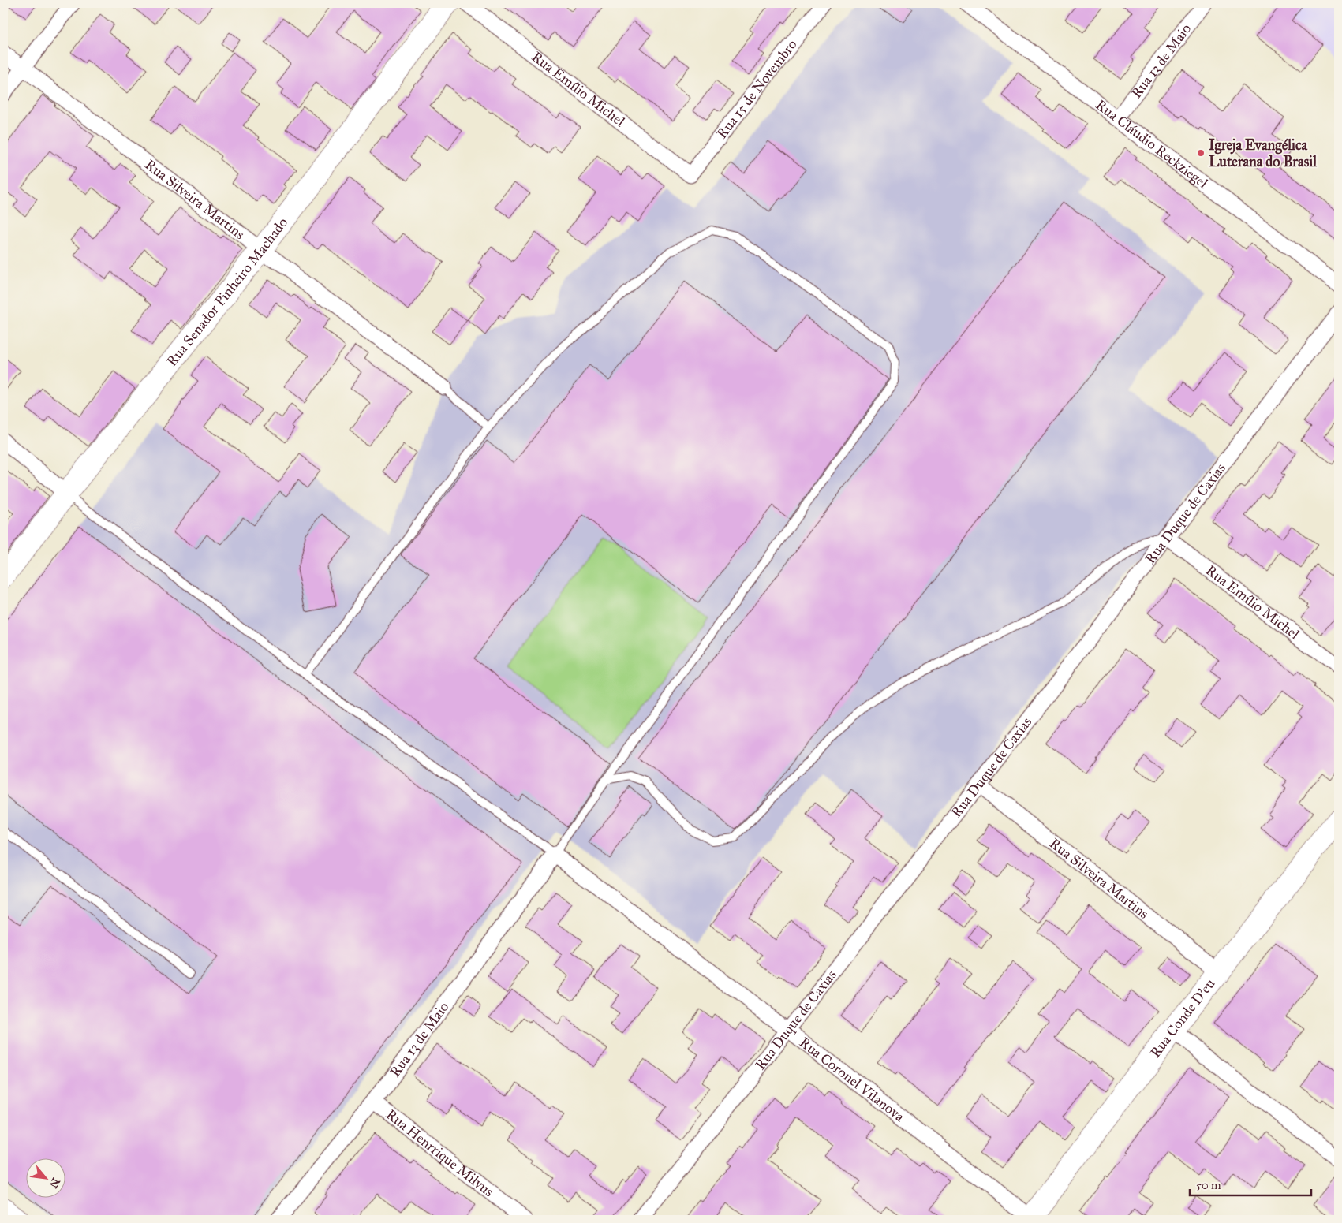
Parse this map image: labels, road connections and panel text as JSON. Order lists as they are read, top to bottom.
{
  "streets": {
    "street": [
      "Rua 13 de Maio",
      "Rua Emílio Michel",
      "Rua 15 de Novembro",
      "Rua Cláudio Reckziegel",
      "Rua Silveira Martins",
      "Rua Senador Pinheiro Machado",
      "Rua Duque de Caxias",
      "Rua Conde D'eu",
      "Rua Coronel Vilanova",
      "Rua Henrrique Milyus"
    ]
  },
  "crossings": [
    ["Rua 13 de Maio", "Rua Cláudio Reckziegel"],
    ["Rua 13 de Maio", "Rua Coronel Vilanova"],
    ["Rua 13 de Maio", "Rua Henrrique Milyus"],
    ["Rua Emílio Michel", "Rua 15 de Novembro"],
    ["Rua Emílio Michel", "Rua Duque de Caxias"],
    ["Rua Silveira Martins", "Rua Senador Pinheiro Machado"],
    ["Rua Silveira Martins", "Rua Duque de Caxias"],
    ["Rua Silveira Martins", "Rua Conde D'eu"],
    ["Rua Duque de Caxias", "Rua Coronel Vilanova"],
    ["Rua Conde D'eu", "Rua Coronel Vilanova"]
  ],
  "places": ["Igreja Evangélica Luterana do Brasil"],
  "scale_bar": "50 m",
  "north": "bottom right"
}
